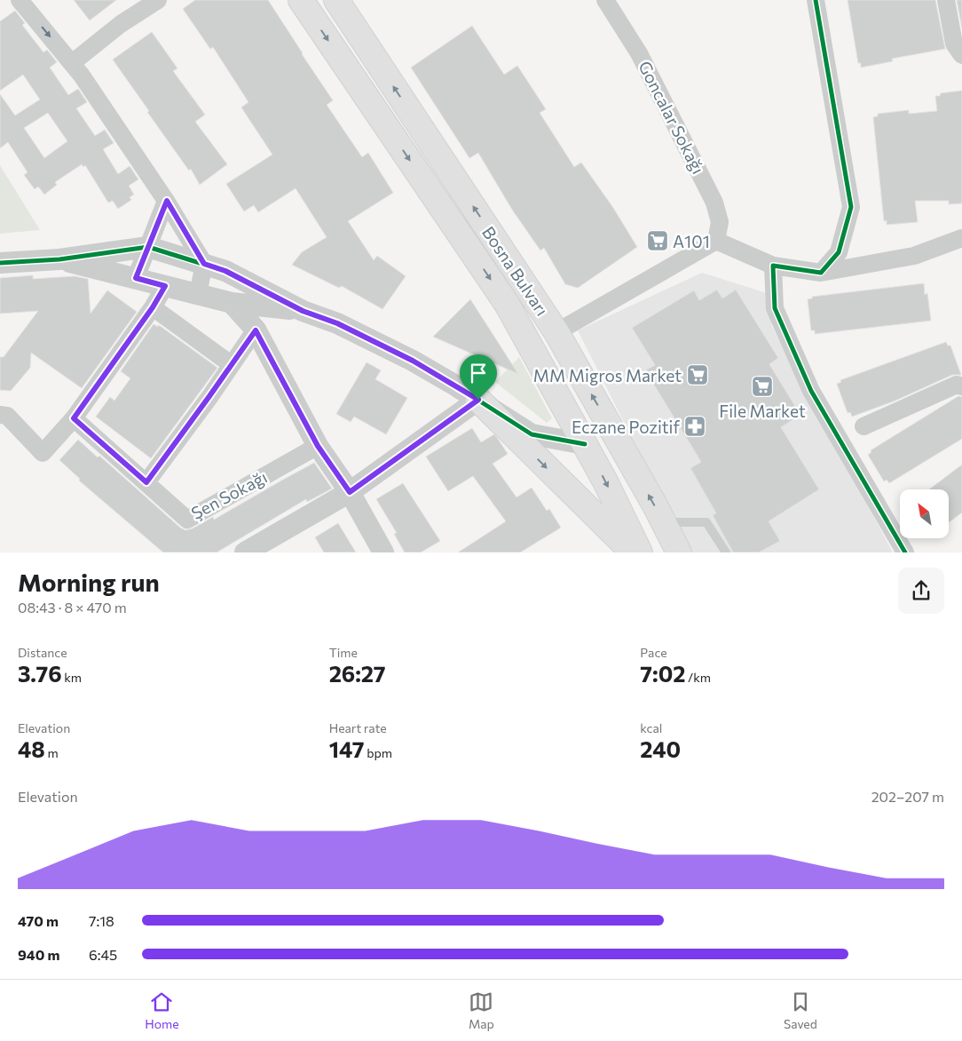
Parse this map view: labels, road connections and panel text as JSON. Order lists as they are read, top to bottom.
{
  "streets": {
    "main road": ["Bosna Bulvarı"],
    "street": ["Goncalar Sokağı", "Şen Sokağı"]
  },
  "places": {
    "supermarket": ["A101", "MM Migros Market", "File Market"],
    "pharmacy": ["Eczane Pozitif"]
  },
  "north": "top left",
  "page": {
    "heading": ["Morning run", "08:43 · 8 × 470 m"],
    "stats": [
      ["Distance", "3.76 km"],
      ["Time", "26:27"],
      ["Pace", "7:02 /km"],
      ["Elevation", "48 m"],
      ["Heart rate", "147 bpm"],
      ["kcal", "240"]
    ],
    "chart": ["Elevation", "202–207 m"],
    "list": [
      {
        "name": "470 m",
        "note": "7:18"
      },
      {
        "name": "940 m",
        "note": "6:45"
      }
    ],
    "tabs": ["Home", "Map", "Saved"]
  }
}
